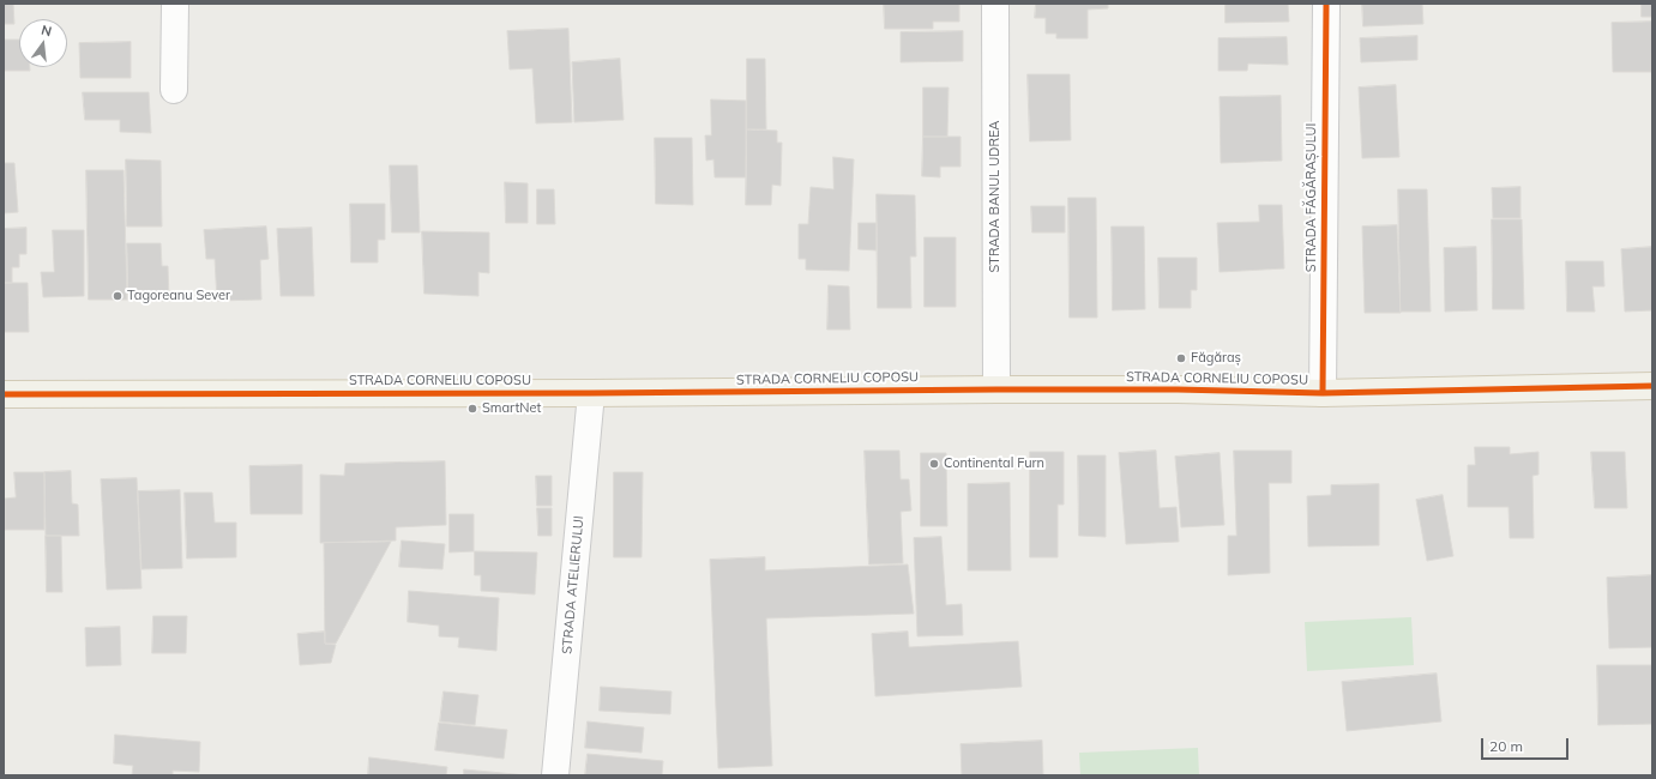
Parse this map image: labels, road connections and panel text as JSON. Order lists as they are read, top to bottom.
{
  "streets": {
    "main road": ["STRADA CORNELIU COPOSU"],
    "street": ["STRADA BANUL UDREA", "STRADA FĂGĂRAȘULUI", "STRADA ATELIERULUI"]
  },
  "crossings": [
    ["STRADA BANUL UDREA", "STRADA CORNELIU COPOSU"],
    ["STRADA FĂGĂRAȘULUI", "STRADA CORNELIU COPOSU"],
    ["STRADA CORNELIU COPOSU", "STRADA ATELIERULUI"]
  ],
  "places": [
    "Tagoreanu Sever",
    "Făgăraș",
    "SmartNet",
    "Continental Furn"
  ],
  "scale_bar": "20 m",
  "north": "top"
}
